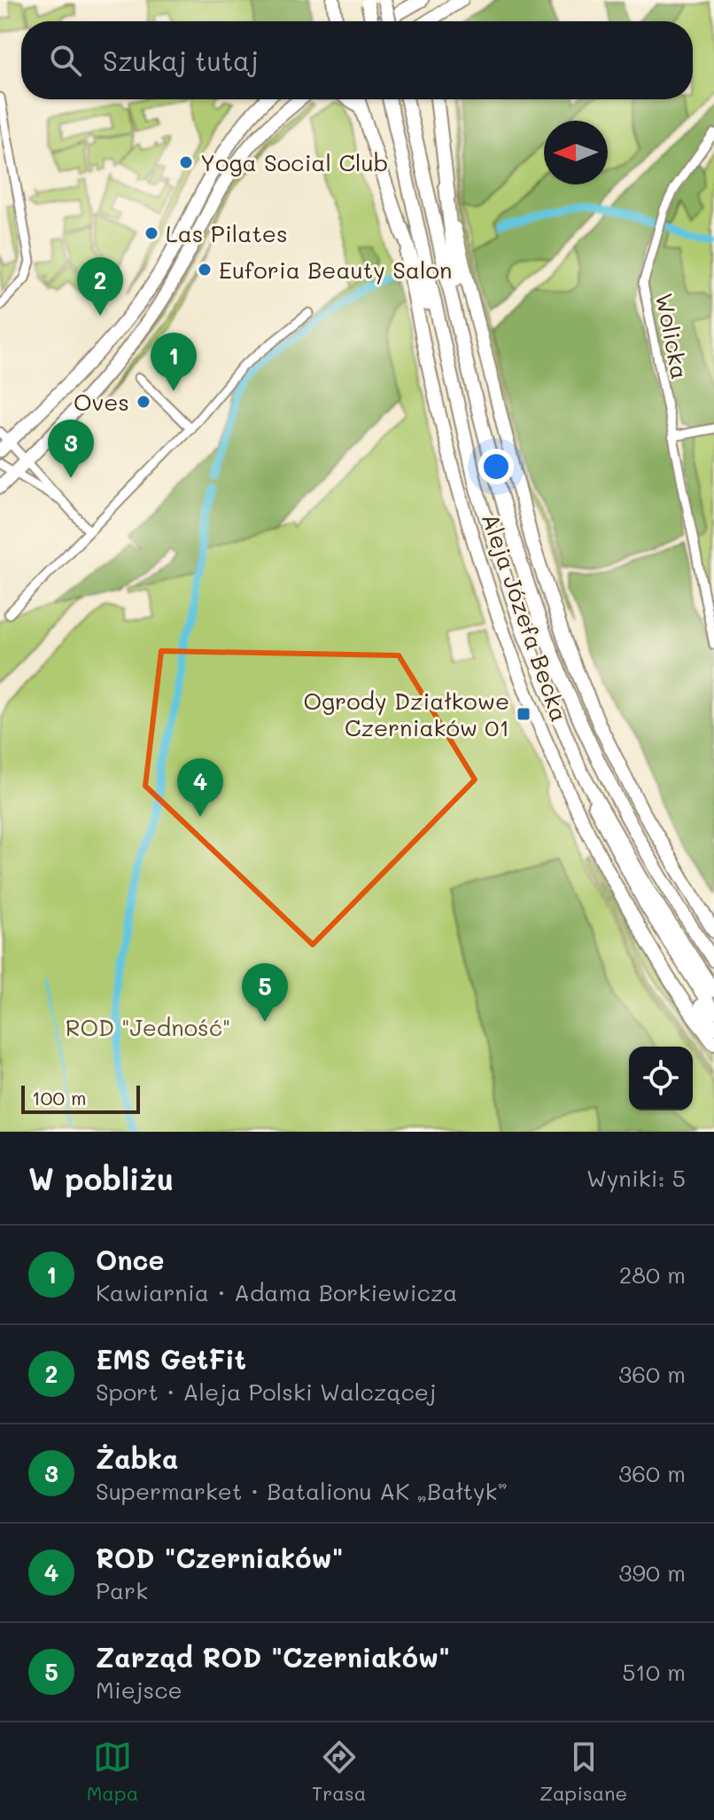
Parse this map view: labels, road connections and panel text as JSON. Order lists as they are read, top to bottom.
{
  "streets": {
    "main road": ["Aleja Józefa Becka"],
    "street": ["Wolicka"]
  },
  "parks": ["ROD \"Jedność\""],
  "places": {
    "other": [
      "Yoga Social Club",
      "Las Pilates",
      "Euforia Beauty Salon",
      "Oves"
    ],
    "transit": ["Ogrody Działkowe Czerniaków 01"]
  },
  "scale_bar": "100 m",
  "north": "left",
  "page": {
    "search": "Szukaj tutaj",
    "pins": [
      "2",
      "1",
      "3",
      "4",
      "5"
    ],
    "scale": "100 m",
    "heading": ["W pobliżu", "Wyniki: 5"],
    "list": [
      {
        "mark": "1",
        "name": "Once",
        "note": "Kawiarnia · Adama Borkiewicza",
        "value": "280 m"
      },
      {
        "mark": "2",
        "name": "EMS GetFit",
        "note": "Sport · Aleja Polski Walczącej",
        "value": "360 m"
      },
      {
        "mark": "3",
        "name": "Żabka",
        "note": "Supermarket · Batalionu AK „Bałtyk”",
        "value": "360 m"
      },
      {
        "mark": "4",
        "name": "ROD \"Czerniaków\"",
        "note": "Park",
        "value": "390 m"
      },
      {
        "mark": "5",
        "name": "Zarząd ROD \"Czerniaków\"",
        "note": "Miejsce",
        "value": "510 m"
      }
    ],
    "nav": ["Mapa", "Trasa", "Zapisane"]
  }
}
